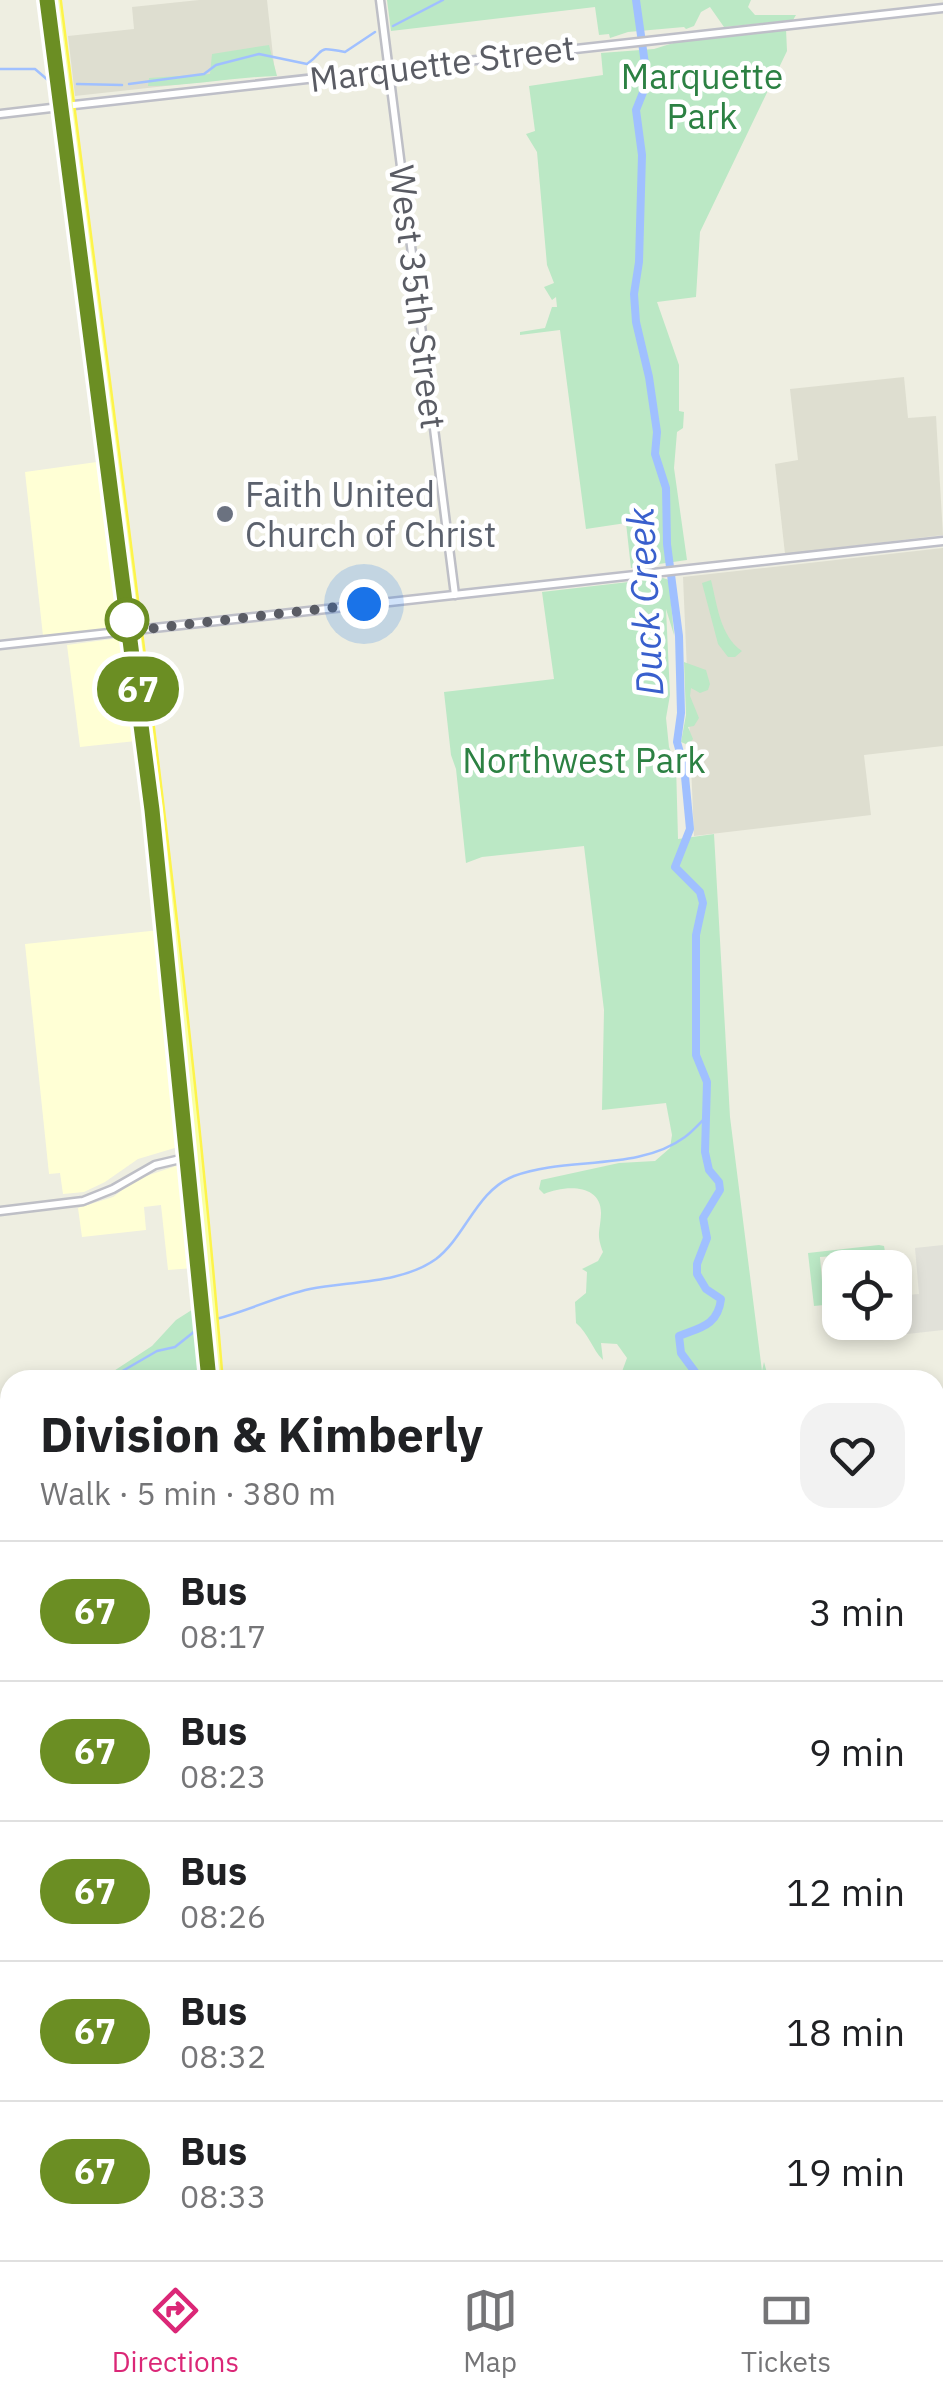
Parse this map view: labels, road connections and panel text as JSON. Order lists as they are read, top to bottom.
{
  "streets": {
    "main road": ["Marquette Street", "West 35th Street"]
  },
  "crossings": [
    ["Marquette Street", "West 35th Street"]
  ],
  "water": ["Duck Creek"],
  "parks": ["Marquette Park", "Northwest Park"],
  "places": ["Faith United Church of Christ"],
  "lines": ["bus line 67"],
  "page": {
    "on_map": "67",
    "heading": ["Division & Kimberly", "Walk · 5 min · 380 m"],
    "list": [
      {
        "mark": "67",
        "name": "Bus",
        "note": "08:17",
        "value": "3 min"
      },
      {
        "mark": "67",
        "name": "Bus",
        "note": "08:23",
        "value": "9 min"
      },
      {
        "mark": "67",
        "name": "Bus",
        "note": "08:26",
        "value": "12 min"
      },
      {
        "mark": "67",
        "name": "Bus",
        "note": "08:32",
        "value": "18 min"
      },
      {
        "mark": "67",
        "name": "Bus",
        "note": "08:33",
        "value": "19 min"
      }
    ],
    "tabs": ["Directions", "Map", "Tickets"]
  }
}
